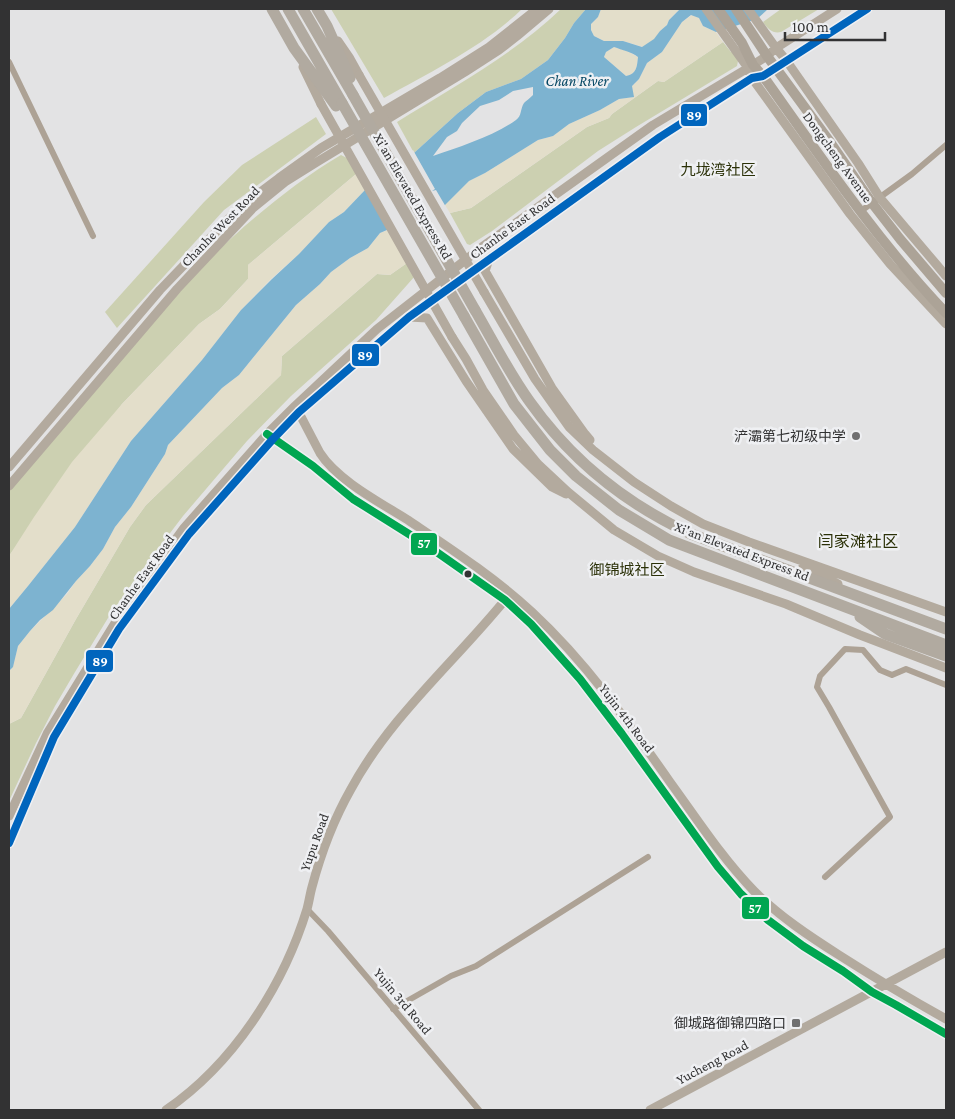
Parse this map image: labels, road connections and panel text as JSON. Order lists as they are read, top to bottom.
{
  "streets": {
    "highway": ["Xi'an Elevated Express Rd"],
    "main road": [
      "Dongcheng Avenue",
      "Chanhe West Road",
      "Chanhe East Road",
      "Yujin 4th Road",
      "Yupu Road",
      "Yucheng Road"
    ],
    "street": ["Yujin 3rd Road"]
  },
  "crossings": [
    ["Dongcheng Avenue", "Chanhe East Road"],
    ["Chanhe East Road", "Yujin 4th Road"],
    ["Yujin 4th Road", "Yupu Road"],
    ["Yujin 4th Road", "Yucheng Road"],
    ["Yupu Road", "Yujin 3rd Road"]
  ],
  "districts": ["九垅湾社区", "闫家滩社区", "御锦城社区"],
  "water": ["Chan River"],
  "places": {
    "other": ["浐灞第七初级中学"],
    "transit": ["御城路御锦四路口"]
  },
  "lines": ["transit line 89", "transit line 57"],
  "scale_bar": "100 m"
}
